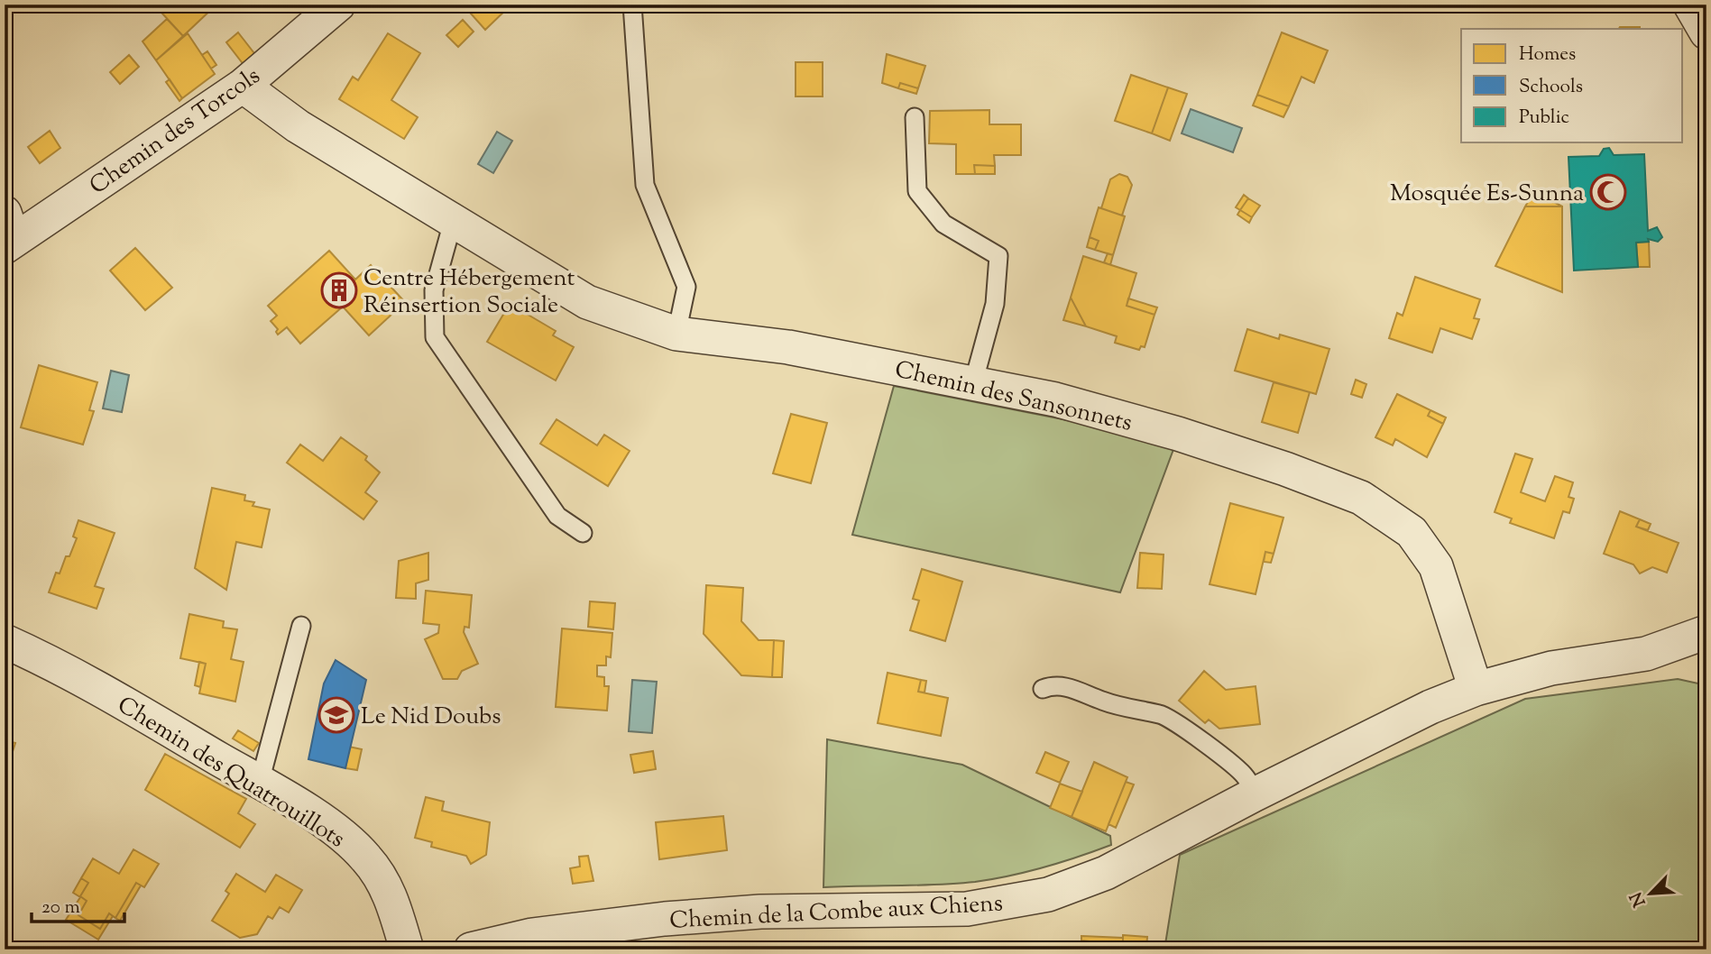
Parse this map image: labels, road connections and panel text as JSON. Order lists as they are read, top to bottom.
{
  "streets": {
    "street": [
      "Chemin des Torcols",
      "Chemin des Sansonnets",
      "Chemin des Quatrouillots",
      "Chemin de la Combe aux Chiens"
    ]
  },
  "crossings": [
    ["Chemin des Torcols", "Chemin des Sansonnets"],
    ["Chemin des Sansonnets", "Chemin de la Combe aux Chiens"]
  ],
  "places": {
    "mosque": ["Mosquée Es-Sunna"],
    "building": ["Centre Hébergement Réinsertion Sociale"],
    "school or university": ["Le Nid Doubs"]
  },
  "legend": ["Homes", "Schools", "Public"],
  "scale_bar": "20 m",
  "north": "bottom left"
}
